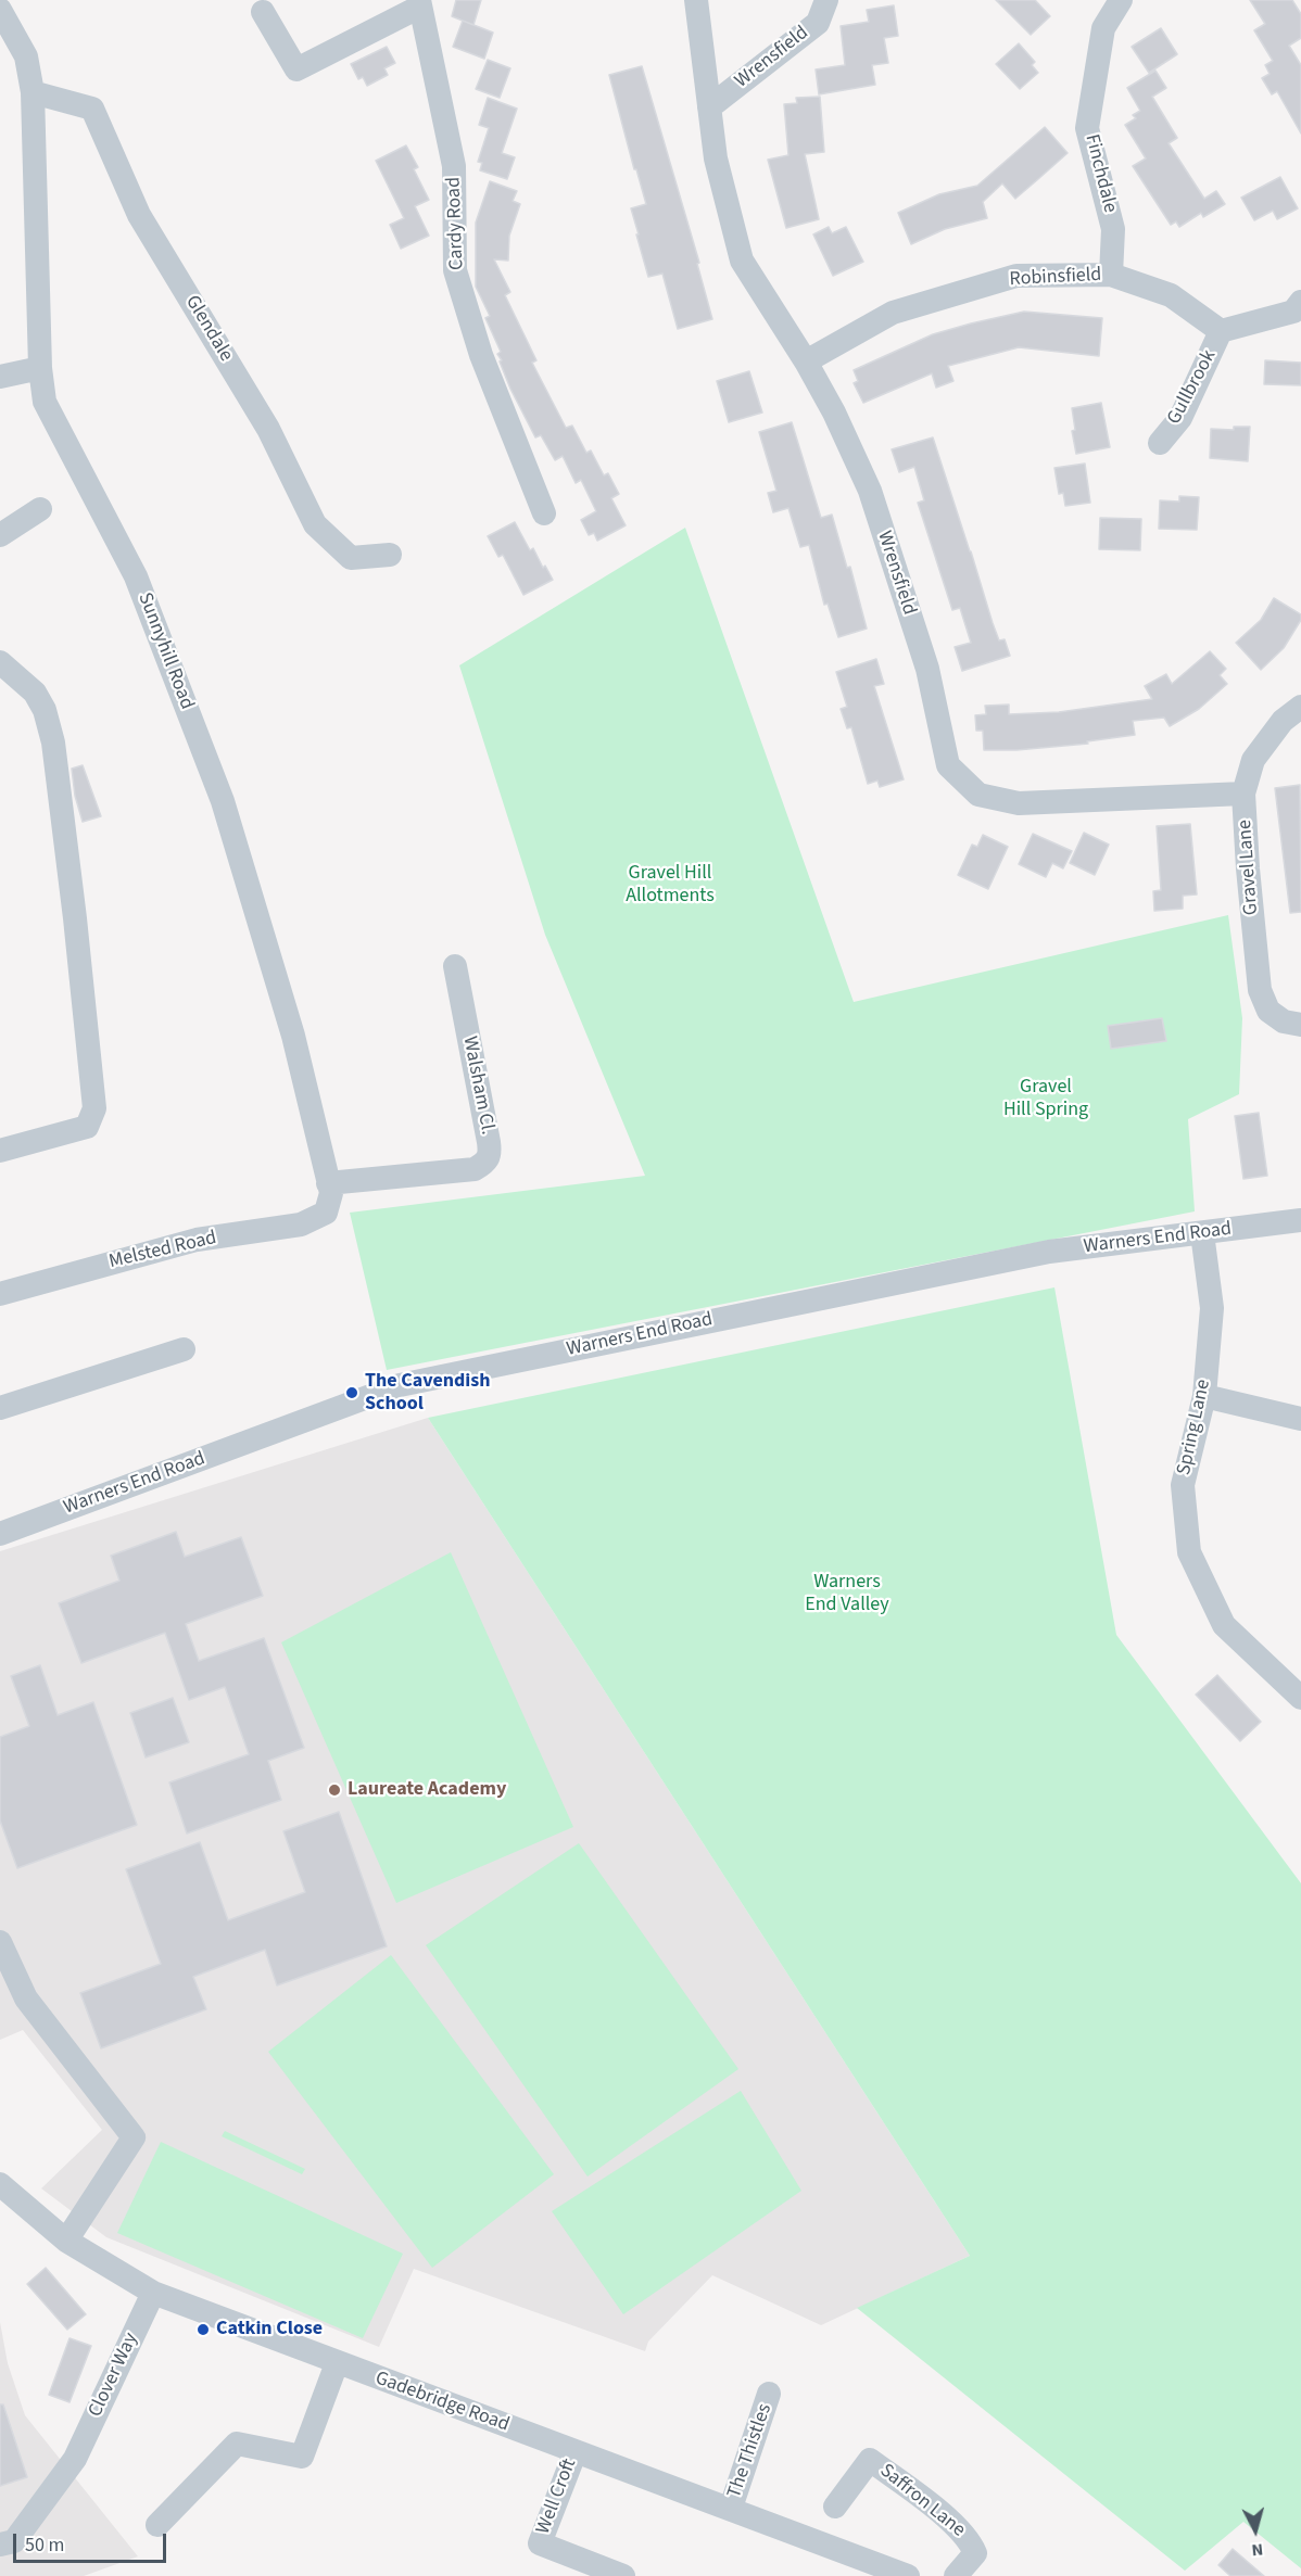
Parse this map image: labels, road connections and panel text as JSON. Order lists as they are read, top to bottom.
{
  "streets": {
    "street": [
      "Wrensfield",
      "Finchdale",
      "Cardy Road",
      "Robinsfield",
      "Glendale",
      "Gullbrook",
      "Sunnyhill Road",
      "Gravel Lane",
      "Walsham Cl.",
      "Warners End Road",
      "Melsted Road",
      "Spring Lane",
      "Clover Way",
      "Gadebridge Road",
      "The Thistles",
      "Well Croft",
      "Saffron Lane"
    ]
  },
  "crossings": [
    ["Wrensfield", "Robinsfield"],
    ["Wrensfield", "Gravel Lane"],
    ["Finchdale", "Robinsfield"],
    ["Robinsfield", "Gullbrook"],
    ["Glendale", "Sunnyhill Road"],
    ["Sunnyhill Road", "Walsham Cl."],
    ["Sunnyhill Road", "Melsted Road"],
    ["Warners End Road", "Spring Lane"],
    ["Clover Way", "Gadebridge Road"],
    ["Gadebridge Road", "The Thistles"],
    ["Gadebridge Road", "Well Croft"]
  ],
  "parks": ["Gravel Hill Allotments", "Gravel Hill Spring", "Warners End Valley"],
  "places": ["The Cavendish School", "Laureate Academy", "Catkin Close"],
  "scale_bar": "50 m",
  "north": "bottom"
}
